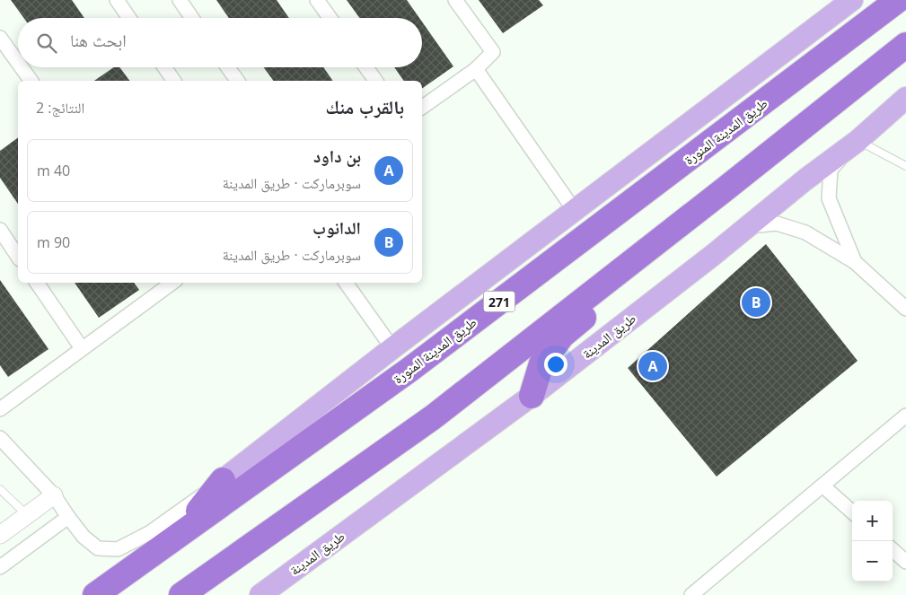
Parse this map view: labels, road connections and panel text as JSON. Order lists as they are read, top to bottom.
{
  "streets": {
    "highway": ["طريق المدينة المنورة", "271"],
    "main road": ["طريق المدينة"]
  },
  "page": {
    "search": "ابحث هنا",
    "heading": ["بالقرب منك", "النتائج: 2"],
    "list": [
      {
        "mark": "A",
        "name": "بن داود",
        "note": "سوبرماركت · طريق المدينة",
        "value": "40 m"
      },
      {
        "mark": "B",
        "name": "الدانوب",
        "note": "سوبرماركت · طريق المدينة",
        "value": "90 m"
      }
    ],
    "pins": ["B", "A"],
    "map_buttons": ["+", "−"]
  }
}
